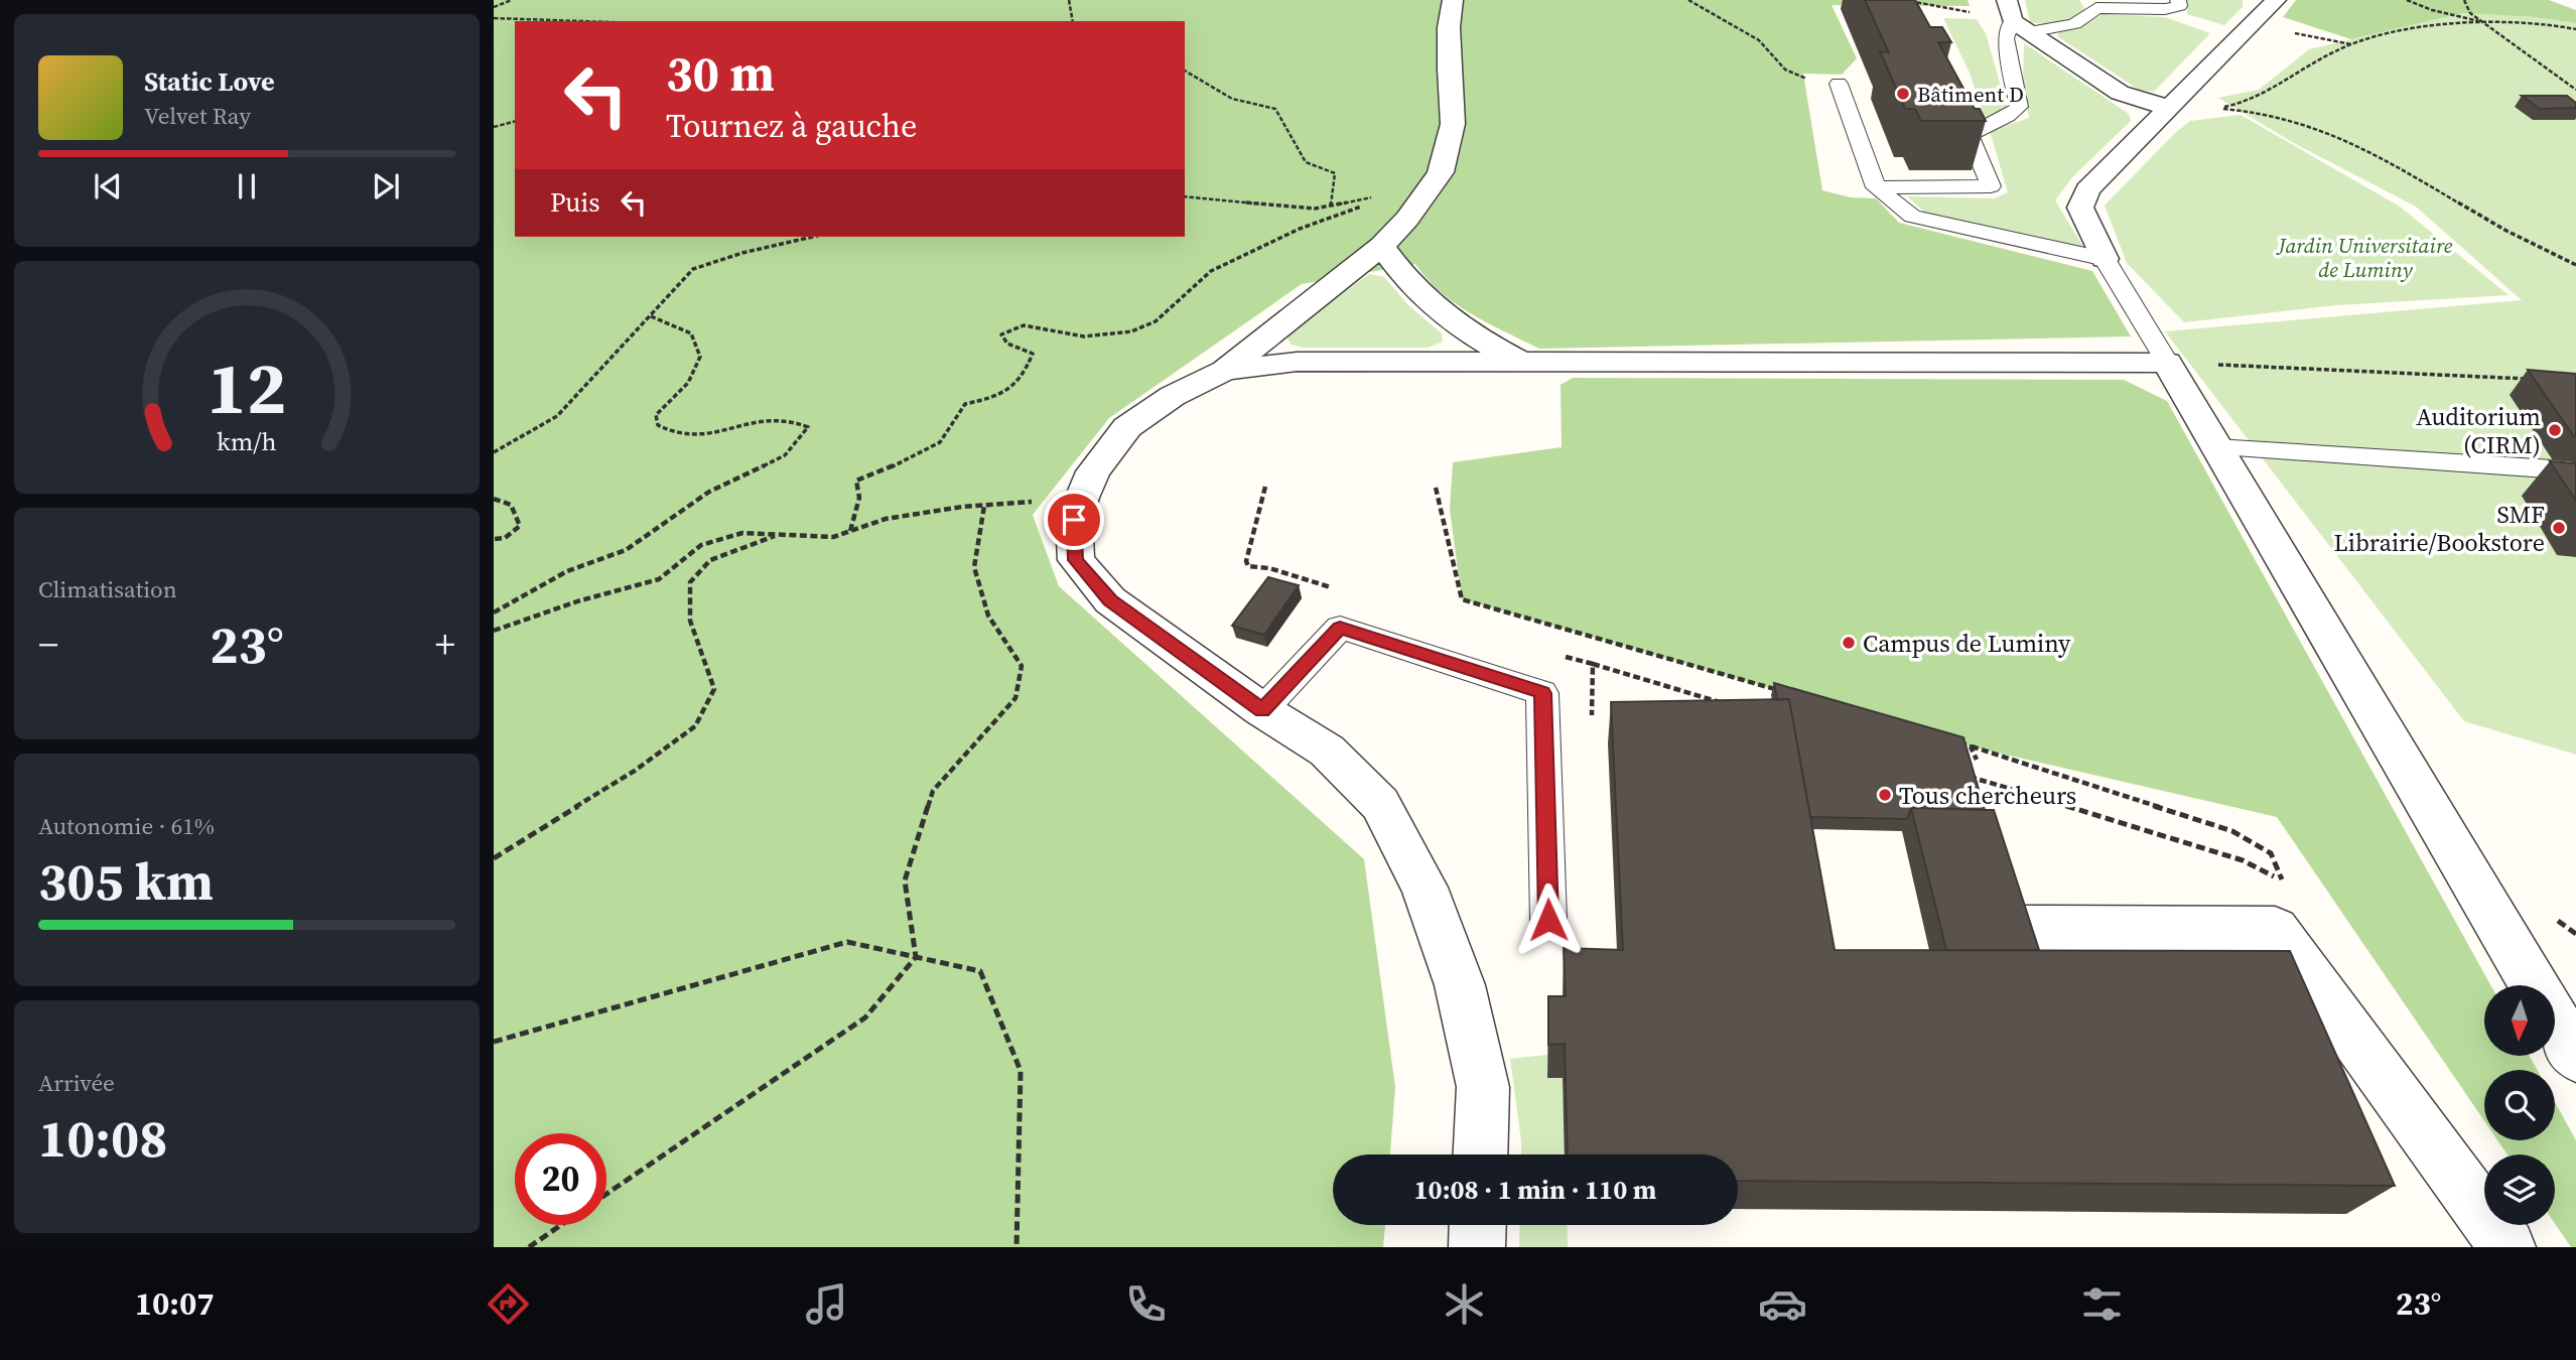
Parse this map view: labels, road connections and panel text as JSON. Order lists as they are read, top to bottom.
{
  "parks": ["Jardin Universitaire de Luminy"],
  "places": [
    "Bâtiment D",
    "Auditorium (CIRM)",
    "SMF Librairie/Bookstore",
    "Campus de Luminy",
    "Tous chercheurs"
  ],
  "north": "bottom",
  "page": {
    "turn": ["30 m", "Tournez à gauche"],
    "song": ["Static Love", "Velvet Ray"],
    "then": "Puis",
    "tile": [
      "Climatisation",
      ["Autonomie · 61%", "305 km"],
      ["Arrivée", "10:08"]
    ],
    "heat": ["−", "23°", "+"],
    "limit": "20",
    "trip": "10:08 · 1 min · 110 m",
    "tabs": ["10:07", "23°"],
    "gauge": ["12", "km/h"]
  }
}
